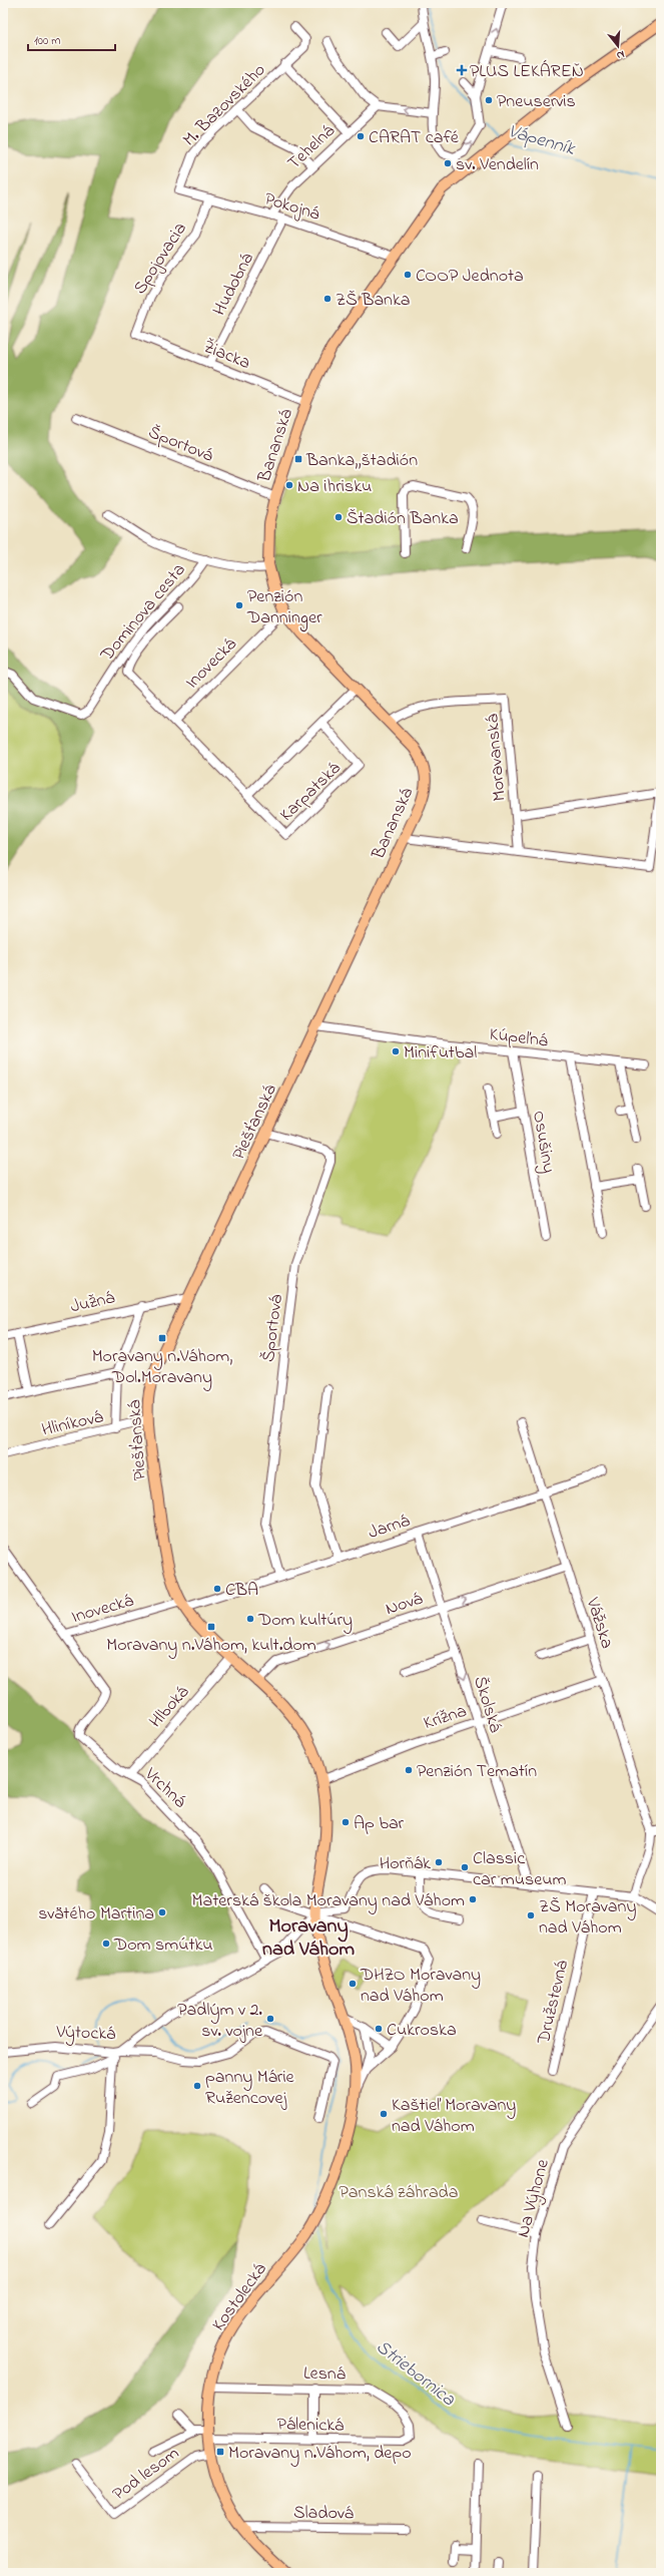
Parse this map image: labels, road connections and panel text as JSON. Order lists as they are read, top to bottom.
{
  "streets": {
    "main road": ["Bananská", "Piešťanská", "Kostolecká"],
    "street": [
      "M. Bazovského",
      "Tehelná",
      "Pokojná",
      "Spojovacia",
      "Hudobná",
      "Žiacka",
      "Športová",
      "Dominova cesta",
      "Inovecká",
      "Moravanská",
      "Karpatská",
      "Kúpeľná",
      "Osušiny",
      "Južná",
      "Hliníková",
      "Jarná",
      "Nová",
      "Vážska",
      "Školská",
      "Hlboká",
      "Krížna",
      "Vrchná",
      "Družstevná",
      "Výtocká",
      "Na Výhone",
      "Lesná",
      "Pálenická",
      "Pod lesom",
      "Sladová"
    ]
  },
  "crossings": [
    ["M. Bazovského", "Tehelná"],
    ["M. Bazovského", "Pokojná"],
    ["Tehelná", "Pokojná"],
    ["Pokojná", "Spojovacia"],
    ["Pokojná", "Hudobná"],
    ["Pokojná", "Bananská"],
    ["Spojovacia", "Žiacka"],
    ["Hudobná", "Žiacka"],
    ["Žiacka", "Bananská"],
    ["Športová", "Bananská"],
    ["Športová", "Piešťanská"],
    ["Športová", "Jarná"],
    ["Bananská", "Inovecká"],
    ["Bananská", "Moravanská"],
    ["Bananská", "Piešťanská"],
    ["Inovecká", "Piešťanská"],
    ["Inovecká", "Jarná"],
    ["Inovecká", "Vrchná"],
    ["Kúpeľná", "Piešťanská"],
    ["Kúpeľná", "Osušiny"],
    ["Piešťanská", "Južná"],
    ["Piešťanská", "Hliníková"],
    ["Piešťanská", "Jarná"],
    ["Piešťanská", "Nová"],
    ["Piešťanská", "Hlboká"],
    ["Piešťanská", "Krížna"],
    ["Piešťanská", "Výtocká"],
    ["Jarná", "Vážska"],
    ["Jarná", "Školská"],
    ["Nová", "Vážska"],
    ["Nová", "Školská"],
    ["Vážska", "Krížna"],
    ["Školská", "Krížna"],
    ["Hlboká", "Vrchná"],
    ["Vrchná", "Výtocká"],
    ["Kostolecká", "Lesná"],
    ["Kostolecká", "Pálenická"],
    ["Kostolecká", "Pod lesom"],
    ["Kostolecká", "Sladová"],
    ["Lesná", "Pálenická"]
  ],
  "one_way": ["Nová"],
  "districts": ["Moravany nad Váhom"],
  "water": ["Vápenník", "Striebornica"],
  "parks": ["Panská záhrada"],
  "places": {
    "health": ["PLUS LEKÁREŇ"],
    "other": [
      "Pneuservis",
      "CARAT café",
      "sv. Vendelín",
      "COOP Jednota",
      "ZŠ Banka",
      "Na ihrisku",
      "Štadión Banka",
      "Penzión Danninger",
      "Minifutbal",
      "CBA",
      "Dom kultúry",
      "Penzión Tematín",
      "Ap bar",
      "Horňák",
      "Classic car museum",
      "Materská škola Moravany nad Váhom",
      "svätého Martina",
      "ZŠ Moravany nad Váhom",
      "Dom smútku",
      "DHZO Moravany nad Váhom",
      "Padlým v 2. sv. vojne",
      "Cukroska",
      "panny Márie Ružencovej",
      "Kaštieľ Moravany nad Váhom"
    ],
    "transit": [
      "Banka,,štadión",
      "Moravany n.Váhom, Dol.Moravany",
      "Moravany n.Váhom, kult.dom",
      "Moravany n.Váhom, depo"
    ]
  },
  "scale_bar": "100 m",
  "north": "bottom"
}
